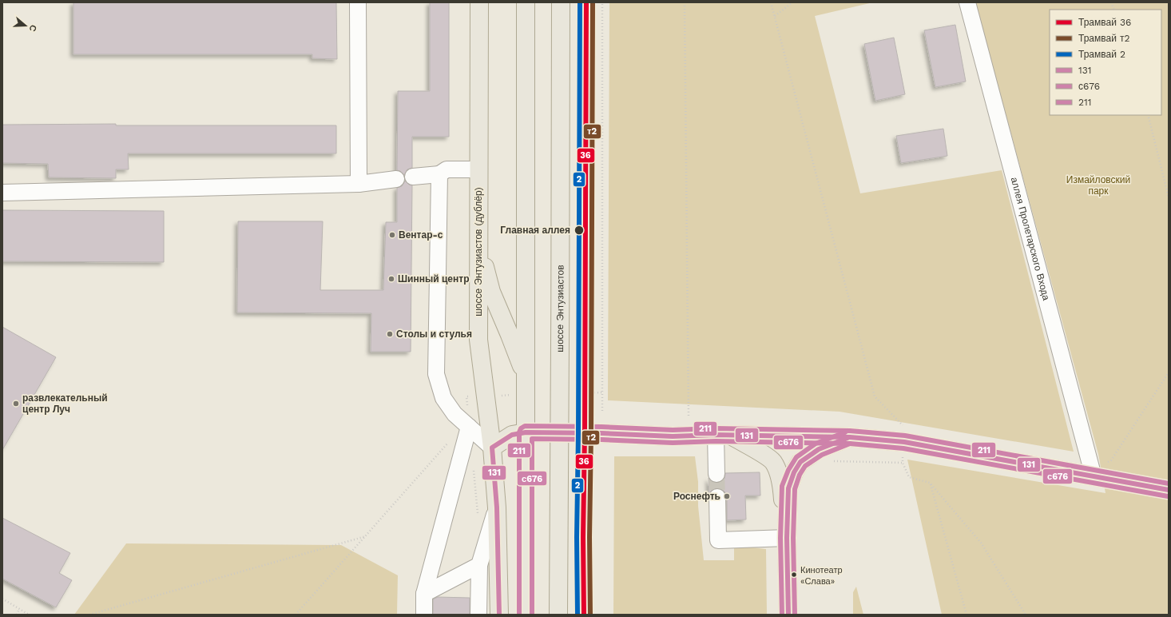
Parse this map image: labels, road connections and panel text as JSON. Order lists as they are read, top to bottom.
{
  "streets": {
    "main road": ["шоссе Энтузиастов (дублёр)", "шоссе Энтузиастов"],
    "street": ["аллея Пролетарского Входа"]
  },
  "parks": ["Измайловский парк"],
  "places": [
    "Главная аллея",
    "Вентар-с",
    "Шинный центр",
    "Столы и стулья",
    "развлекательный центр Луч",
    "Роснефть",
    "Кинотеатр «Слава»"
  ],
  "lines": [
    "tram line 36",
    "tram line т2",
    "tram line 2",
    "transit line 211",
    "transit line 131",
    "transit line с676"
  ],
  "legend": [
    "Трамвай 36",
    "Трамвай т2",
    "Трамвай 2",
    "131",
    "с676",
    "211"
  ],
  "north": "right"
}
